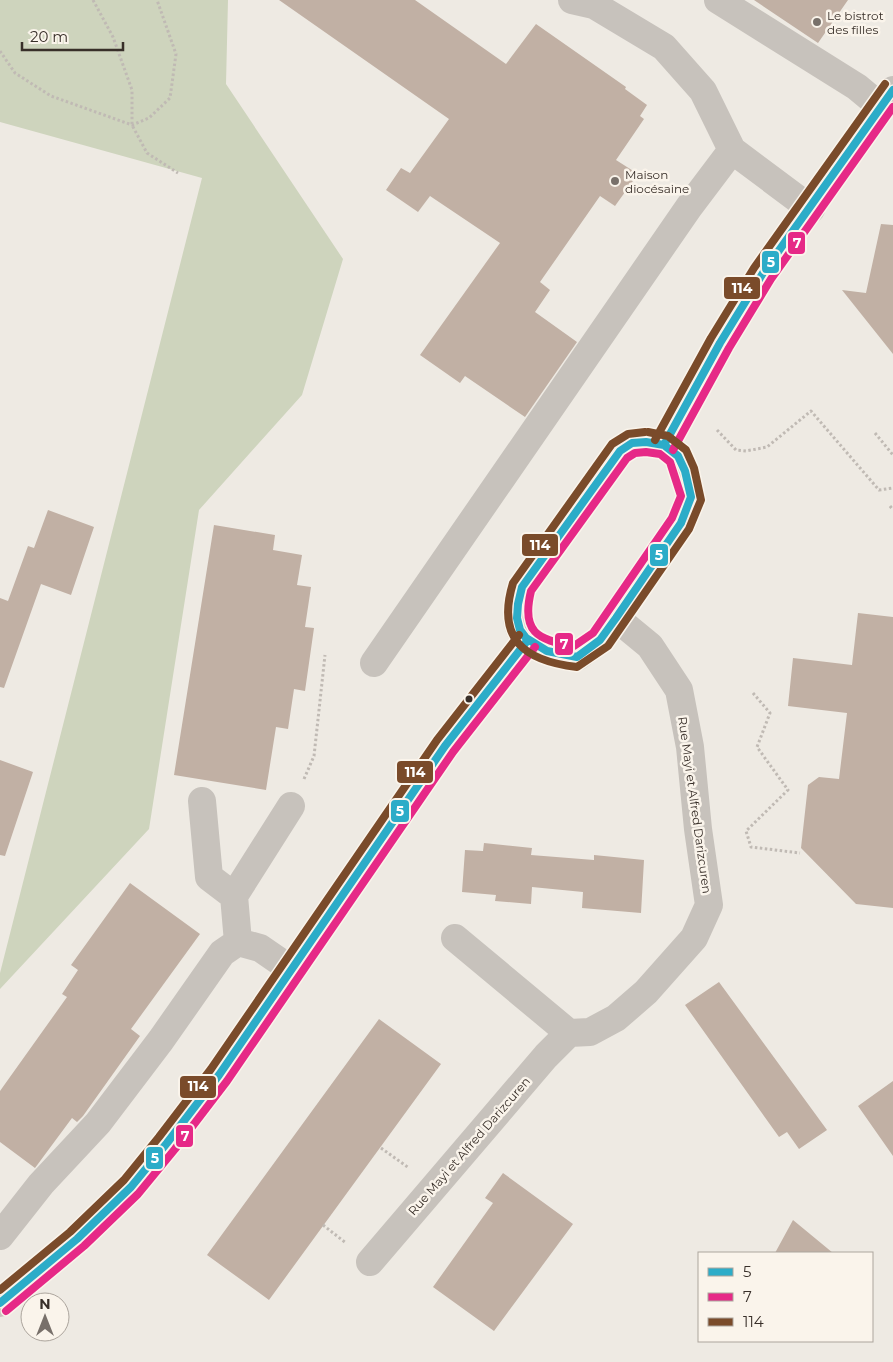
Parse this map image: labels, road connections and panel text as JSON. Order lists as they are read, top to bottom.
{
  "streets": {
    "street": ["Rue Mayi et Alfred Darizcuren"]
  },
  "places": ["Le bistrot des filles", "Maison diocésaine"],
  "lines": ["transit line 114", "transit line 5", "transit line 7"],
  "legend": ["5", "7", "114"],
  "scale_bar": "20 m",
  "north": "top"
}
